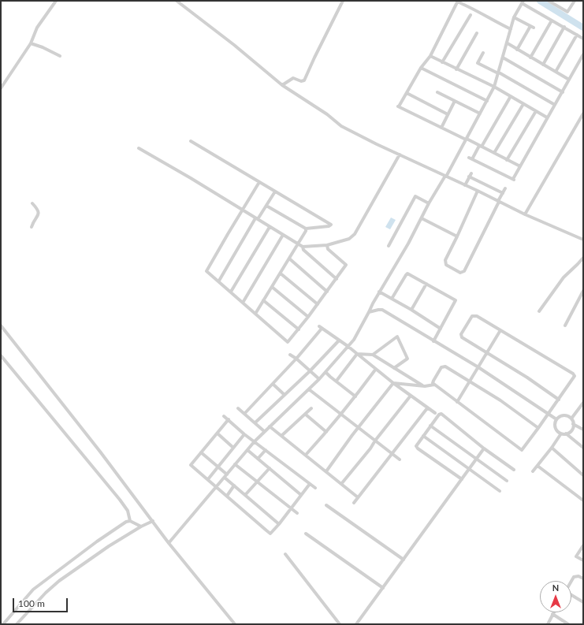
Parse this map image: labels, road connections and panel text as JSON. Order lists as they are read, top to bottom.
{
  "scale_bar": "100 m",
  "north": "top"
}
